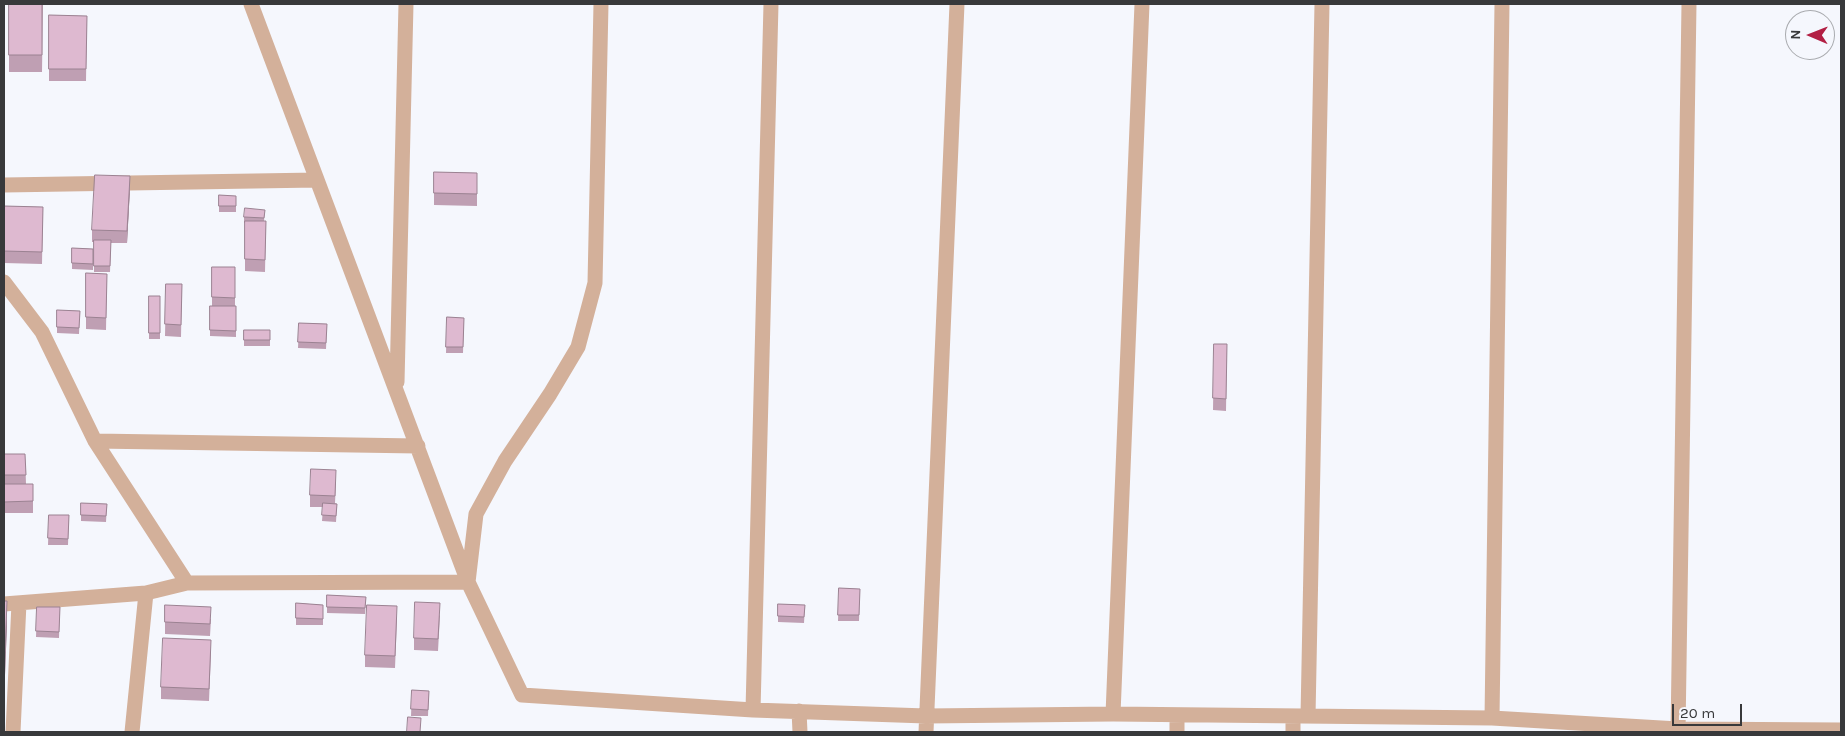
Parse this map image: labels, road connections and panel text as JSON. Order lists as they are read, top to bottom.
{
  "scale_bar": "20 m",
  "north": "left"
}
